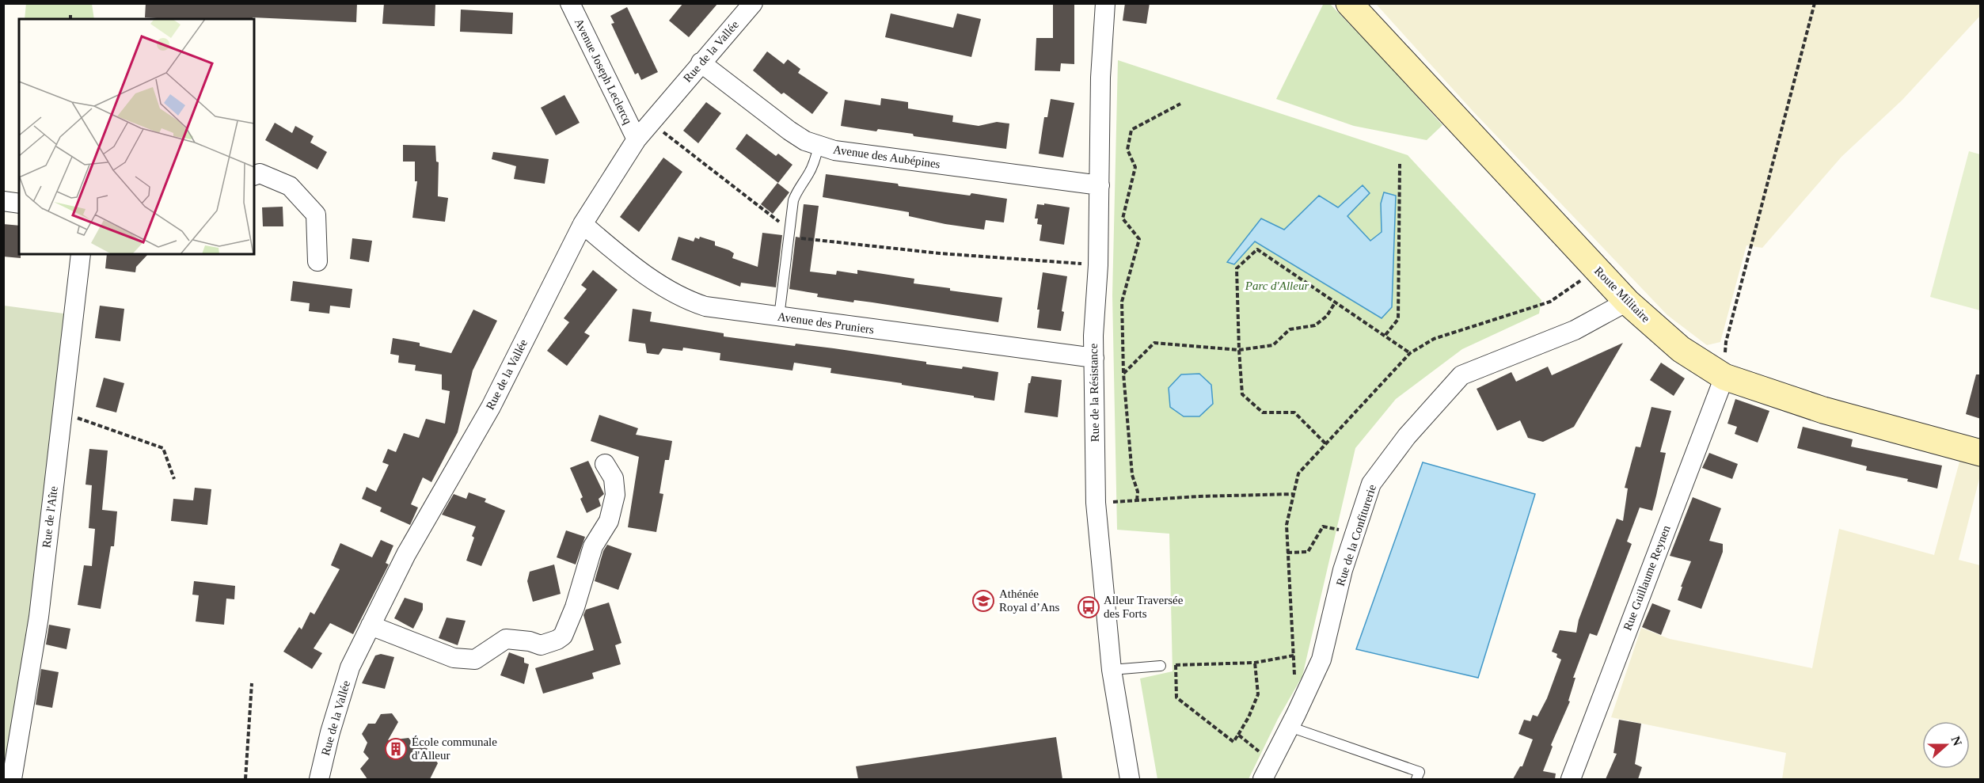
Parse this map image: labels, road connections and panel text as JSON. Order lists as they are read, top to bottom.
{
  "streets": {
    "street": [
      "Rue de la Vallée",
      "Avenue Joseph Leclercq",
      "Avenue des Aubépines",
      "Route Militaire",
      "Avenue des Pruniers",
      "Rue de la Résistance",
      "Rue de l'Aîte",
      "Rue de la Confiturerie",
      "Rue Guillaume Reynen"
    ]
  },
  "crossings": [
    ["Rue de la Vallée", "Avenue Joseph Leclercq"],
    ["Rue de la Vallée", "Avenue des Aubépines"],
    ["Rue de la Vallée", "Avenue des Pruniers"],
    ["Avenue des Aubépines", "Rue de la Résistance"],
    ["Route Militaire", "Rue de la Confiturerie"],
    ["Route Militaire", "Rue Guillaume Reynen"],
    ["Avenue des Pruniers", "Rue de la Résistance"]
  ],
  "parks": ["Parc d'Alleur"],
  "places": {
    "school or university": ["Athénée Royal d’Ans"],
    "bus stop": ["Alleur Traversée des Forts"],
    "building": ["École communale d'Alleur"]
  },
  "north": "right"
}
